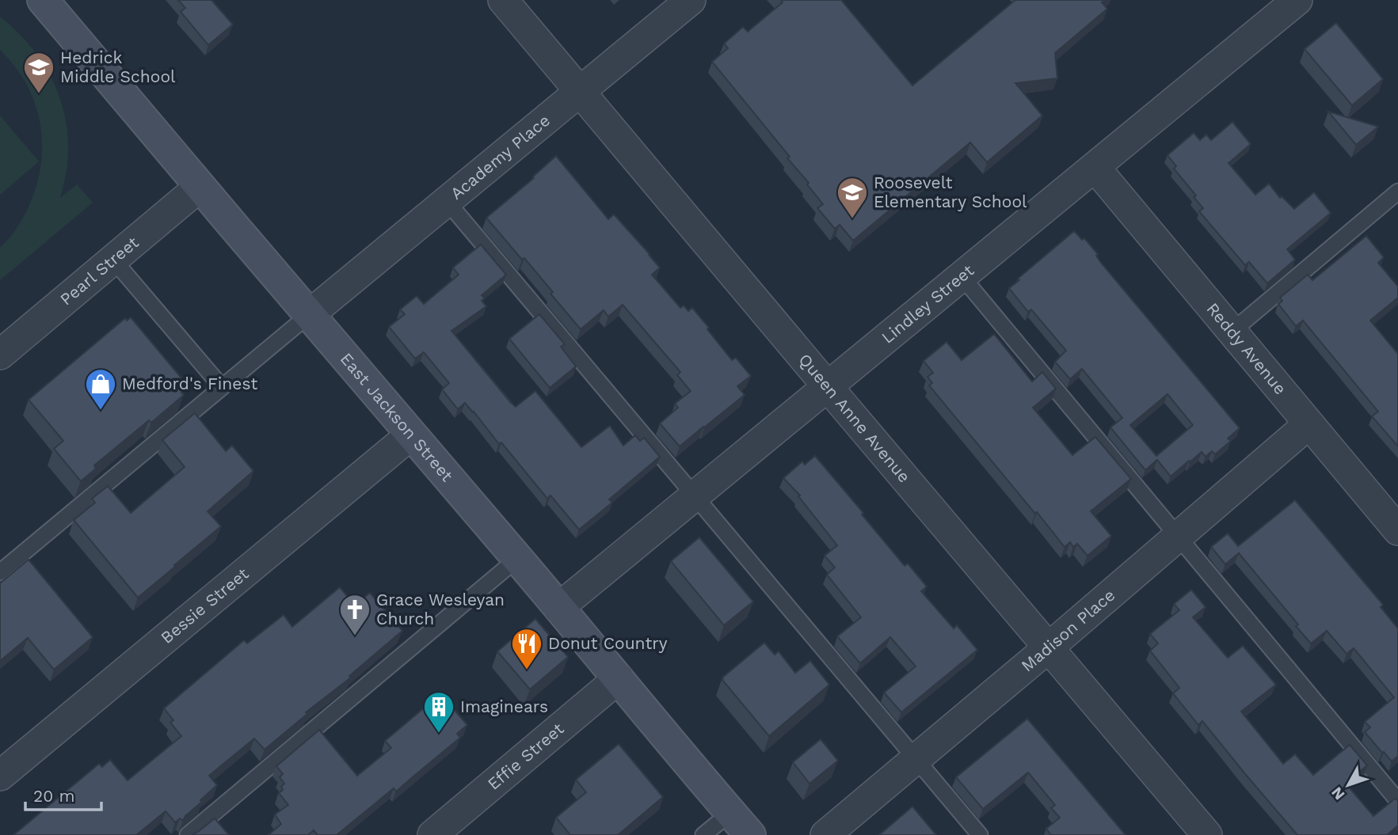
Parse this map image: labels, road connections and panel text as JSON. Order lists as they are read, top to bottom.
{
  "streets": {
    "street": [
      "Academy Place",
      "Pearl Street",
      "Lindley Street",
      "Reddy Avenue",
      "East Jackson Street",
      "Queen Anne Avenue",
      "Bessie Street",
      "Madison Place",
      "Effie Street"
    ]
  },
  "crossings": [
    ["Academy Place", "East Jackson Street"],
    ["Academy Place", "Queen Anne Avenue"],
    ["Pearl Street", "East Jackson Street"],
    ["Lindley Street", "Reddy Avenue"],
    ["Lindley Street", "East Jackson Street"],
    ["Lindley Street", "Queen Anne Avenue"],
    ["Reddy Avenue", "Madison Place"],
    ["East Jackson Street", "Bessie Street"],
    ["East Jackson Street", "Effie Street"],
    ["Queen Anne Avenue", "Madison Place"]
  ],
  "places": {
    "school or university": ["Hedrick Middle School", "Roosevelt Elementary School"],
    "shop": ["Medford's Finest"],
    "church": ["Grace Wesleyan Church"],
    "restaurant": ["Donut Country"],
    "building": ["Imaginears"]
  },
  "scale_bar": "20 m",
  "north": "bottom left"
}
